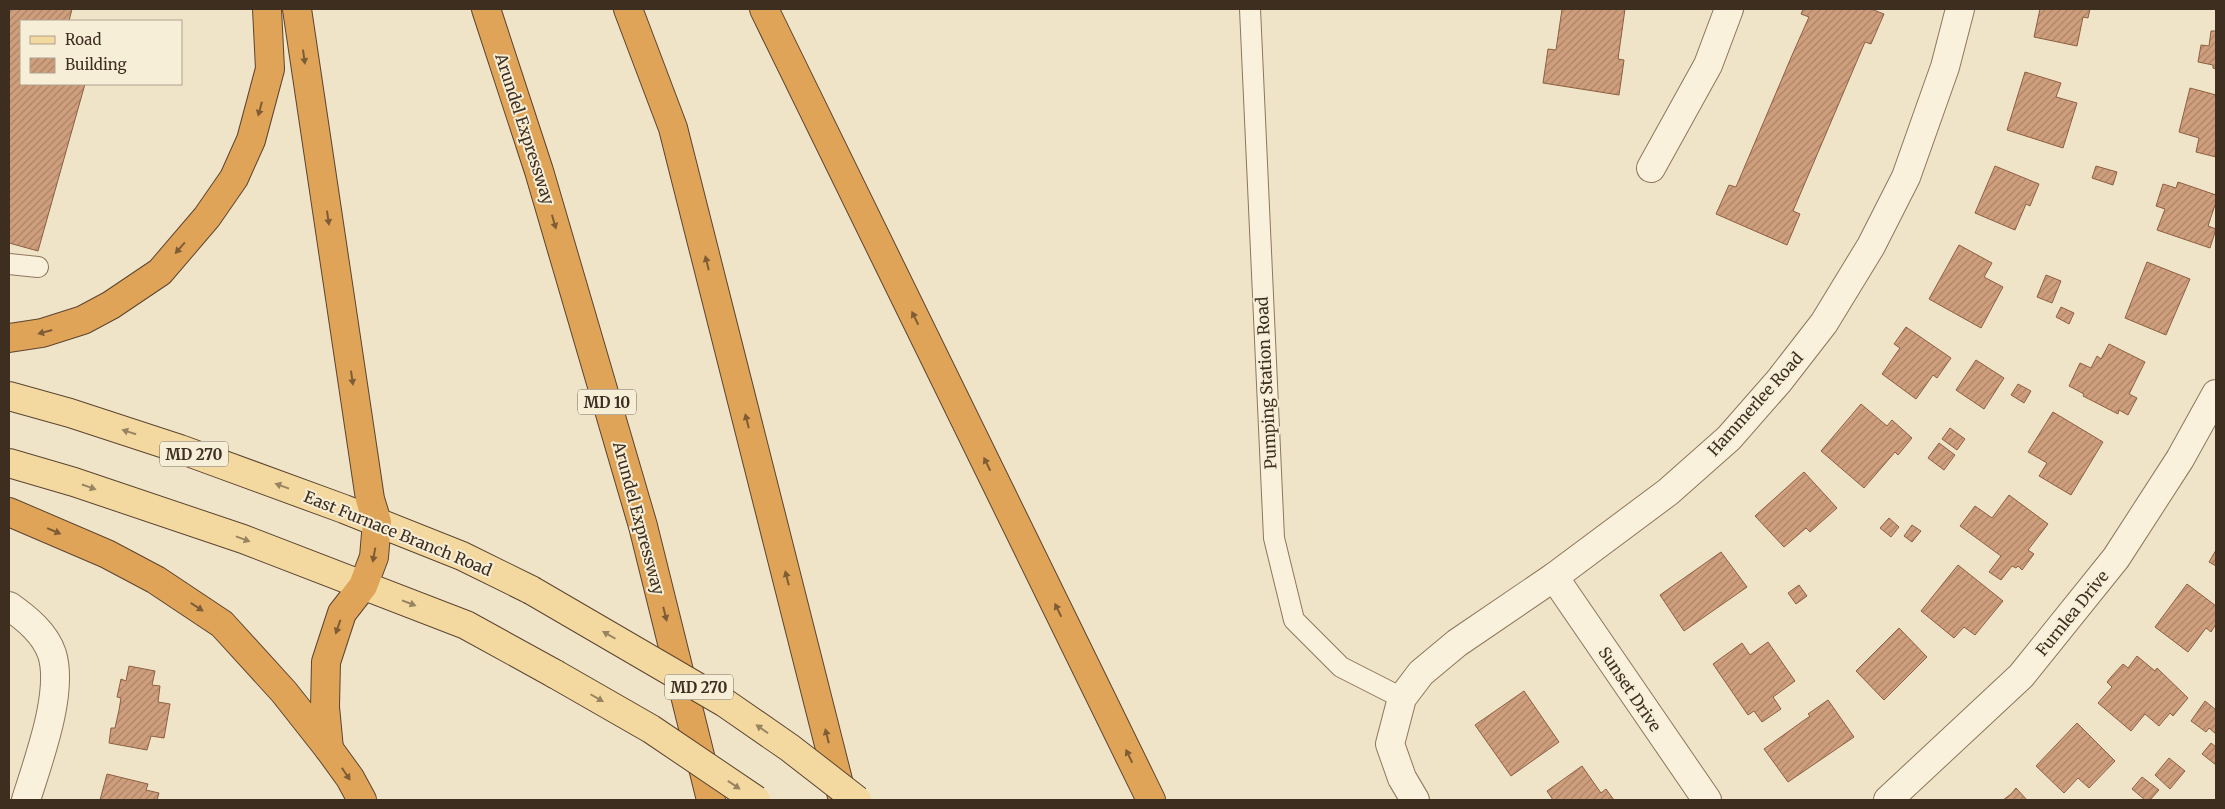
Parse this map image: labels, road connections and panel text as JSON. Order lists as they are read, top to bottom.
{
  "streets": {
    "highway": ["Arundel Expressway", "MD 10"],
    "main road": ["MD 270", "East Furnace Branch Road"],
    "street": ["Hammerlee Road", "Furnlea Drive", "Sunset Drive"],
    "lane": ["Pumping Station Road"]
  },
  "crossings": [
    ["Pumping Station Road", "Hammerlee Road"],
    ["Hammerlee Road", "Sunset Drive"]
  ],
  "legend": ["Road", "Building"]
}
